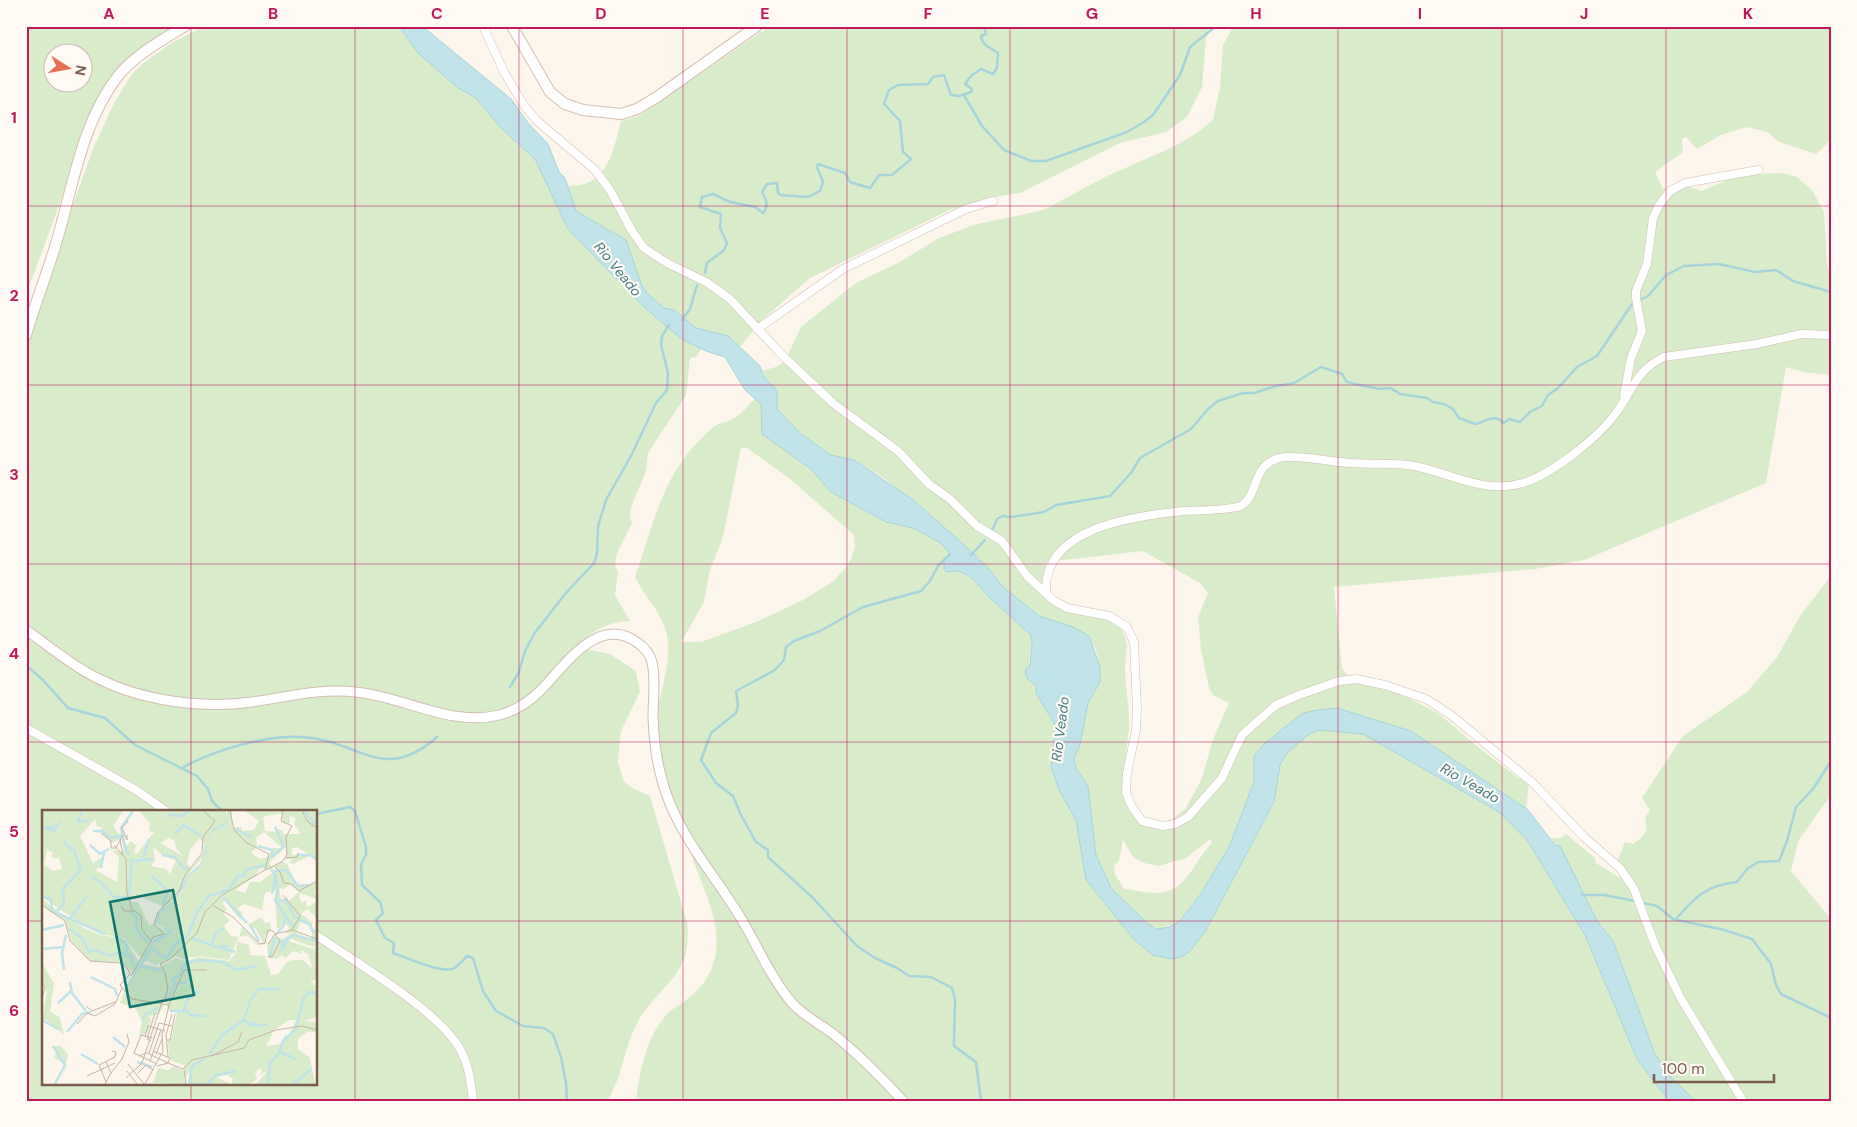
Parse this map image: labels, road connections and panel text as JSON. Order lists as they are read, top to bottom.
{
  "water": ["Rio Veado"],
  "scale_bar": "100 m",
  "north": "right",
  "grid": {
    "columns": [
      "A",
      "B",
      "C",
      "D",
      "E",
      "F",
      "G",
      "H",
      "I",
      "J",
      "K"
    ],
    "rows": [
      "1",
      "2",
      "3",
      "4",
      "5",
      "6"
    ]
  }
}
